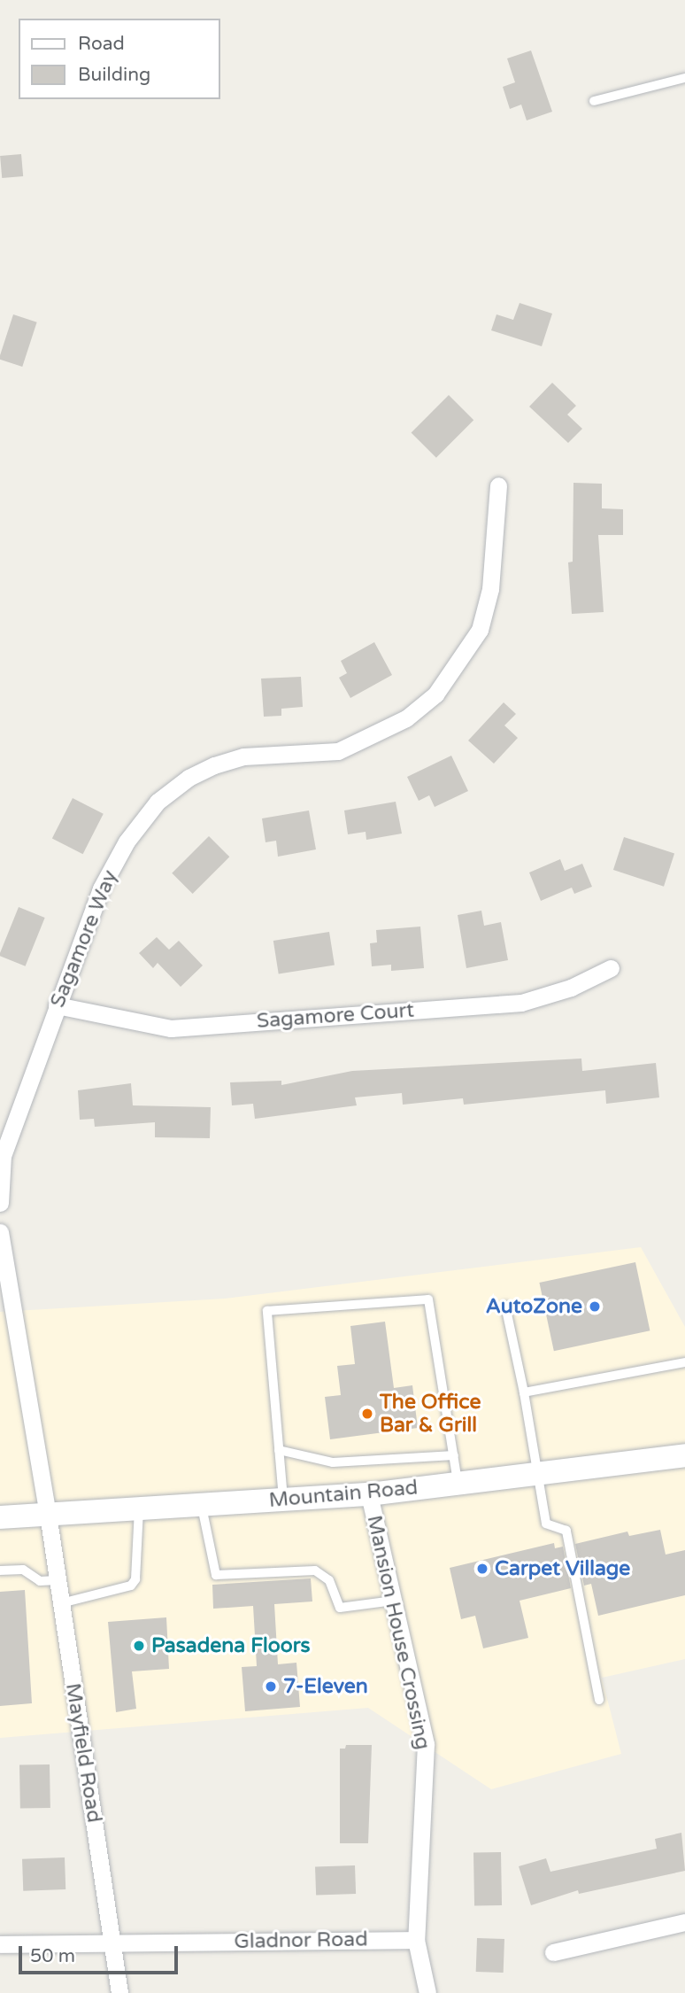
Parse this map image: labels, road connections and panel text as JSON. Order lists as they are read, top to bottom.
{
  "streets": {
    "main road": ["Mountain Road"],
    "street": [
      "Sagamore Way",
      "Sagamore Court",
      "Mansion House Crossing",
      "Mayfield Road",
      "Gladnor Road"
    ]
  },
  "crossings": [
    ["Sagamore Way", "Sagamore Court"],
    ["Mountain Road", "Mansion House Crossing"],
    ["Mountain Road", "Mayfield Road"],
    ["Mansion House Crossing", "Gladnor Road"],
    ["Mayfield Road", "Gladnor Road"]
  ],
  "places": [
    "AutoZone",
    "The Office Bar & Grill",
    "Carpet Village",
    "Pasadena Floors",
    "7-Eleven"
  ],
  "legend": ["Road", "Building"],
  "scale_bar": "50 m"
}
